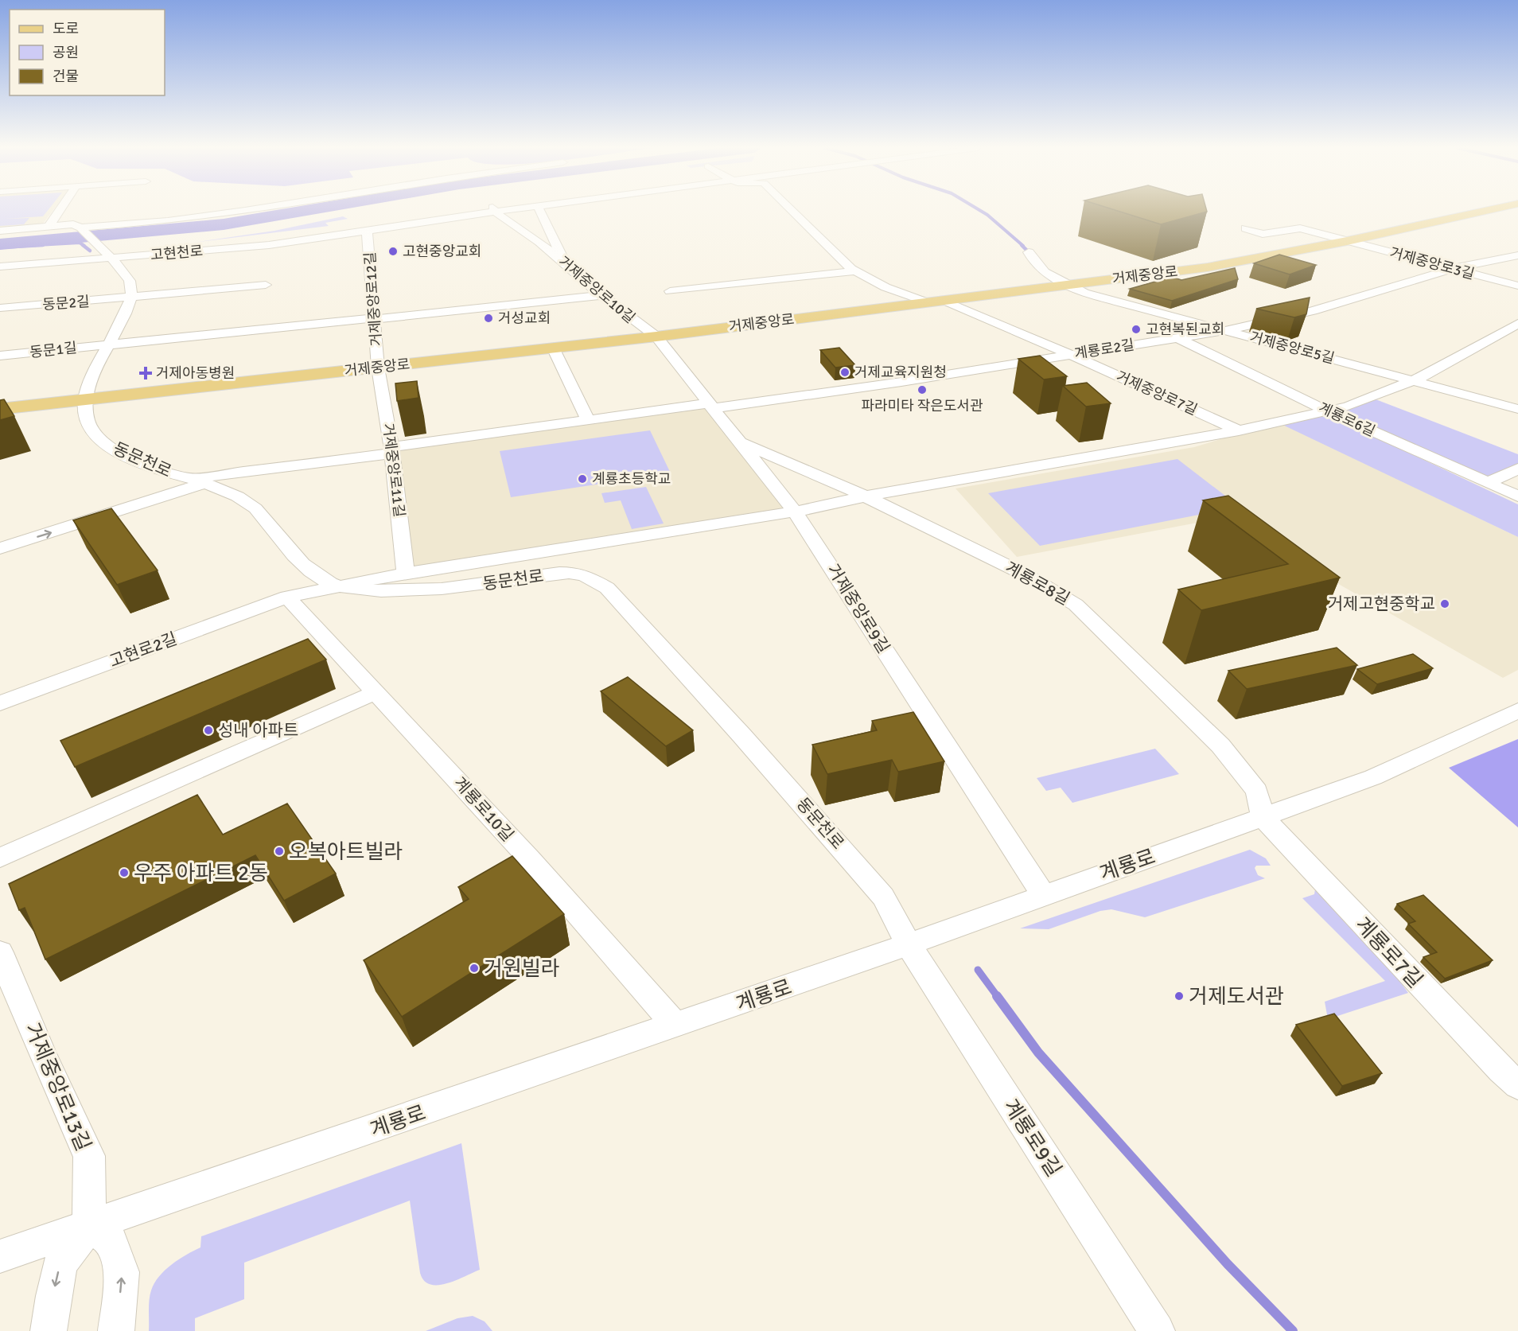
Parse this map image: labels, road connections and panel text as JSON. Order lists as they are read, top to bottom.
{
  "streets": {
    "main road": ["거제중앙로"],
    "street": [
      "고현천로",
      "거제중앙로3길",
      "거제중앙로10길",
      "거제중앙로12길",
      "동문2길",
      "거제중앙로5길",
      "계룡로2길",
      "동문1길",
      "거제중앙로7길",
      "계룡로6길",
      "동문천로",
      "거제중앙로11길",
      "계룡로8길",
      "거제중앙로9길",
      "고현로2길",
      "계룡로10길",
      "계룡로",
      "계룡로7길",
      "거제중앙로13길",
      "계룡로9길"
    ]
  },
  "crossings": [
    ["고현천로", "거제중앙로12길"],
    ["거제중앙로3길", "거제중앙로"],
    ["거제중앙로3길", "계룡로2길"],
    ["거제중앙로", "거제중앙로10길"],
    ["거제중앙로", "거제중앙로12길"],
    ["거제중앙로", "거제중앙로5길"],
    ["거제중앙로", "거제중앙로7길"],
    ["거제중앙로", "동문천로"],
    ["거제중앙로", "거제중앙로11길"],
    ["거제중앙로", "거제중앙로9길"],
    ["거제중앙로10길", "거제중앙로9길"],
    ["거제중앙로12길", "거제중앙로11길"],
    ["동문2길", "동문천로"],
    ["거제중앙로5길", "계룡로2길"],
    ["계룡로2길", "거제중앙로7길"],
    ["계룡로2길", "계룡로6길"],
    ["계룡로2길", "동문천로"],
    ["계룡로2길", "거제중앙로11길"],
    ["계룡로2길", "거제중앙로9길"],
    ["동문1길", "동문천로"],
    ["동문천로", "고현로2길"],
    ["동문천로", "계룡로"],
    ["동문천로", "계룡로9길"],
    ["계룡로8길", "거제중앙로9길"],
    ["계룡로8길", "계룡로"],
    ["계룡로8길", "계룡로7길"],
    ["거제중앙로9길", "계룡로"],
    ["고현로2길", "계룡로10길"],
    ["계룡로10길", "계룡로"],
    ["계룡로", "계룡로7길"],
    ["계룡로", "거제중앙로13길"],
    ["계룡로", "계룡로9길"]
  ],
  "places": {
    "other": [
      "고현중앙교회",
      "거성교회",
      "고현복된교회",
      "거제교육지원청",
      "파라미타 작은도서관",
      "계룡초등학교",
      "거제고현중학교",
      "성내 아파트",
      "오복아트빌라",
      "우주 아파트 2동",
      "거원빌라",
      "거제도서관"
    ],
    "health": ["거제아동병원"]
  },
  "legend": ["도로", "공원", "건물"]
}
